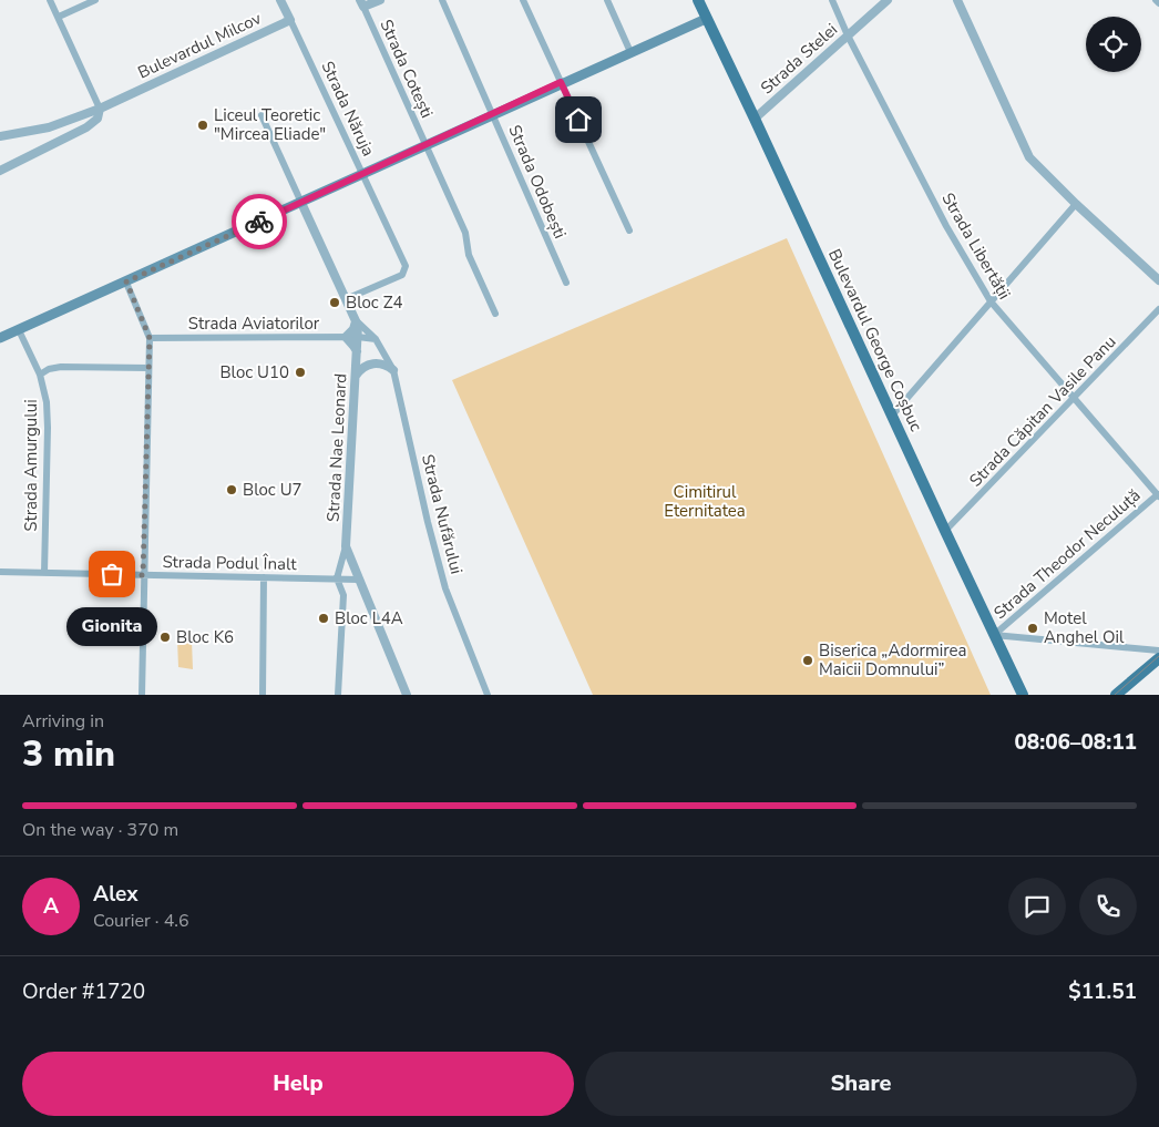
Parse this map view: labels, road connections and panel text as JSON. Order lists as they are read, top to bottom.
{
  "streets": {
    "main road": ["Bulevardul George Coșbuc"],
    "street": [
      "Bulevardul Milcov",
      "Strada Stelei",
      "Strada Cotești",
      "Strada Năruja",
      "Strada Odobești",
      "Strada Libertății",
      "Strada Aviatorilor",
      "Strada Căpitan Vasile Panu",
      "Strada Nae Leonard",
      "Strada Amurgului",
      "Strada Nufărului",
      "Strada Theodor Neculuță",
      "Strada Podul Înalt"
    ]
  },
  "crossings": [
    ["Bulevardul Milcov", "Strada Năruja"],
    ["Strada Stelei", "Strada Libertății"],
    ["Strada Stelei", "Bulevardul George Coșbuc"],
    ["Strada Năruja", "Strada Nae Leonard"],
    ["Strada Libertății", "Strada Căpitan Vasile Panu"],
    ["Strada Libertății", "Strada Theodor Neculuță"],
    ["Strada Aviatorilor", "Strada Nae Leonard"],
    ["Bulevardul George Coșbuc", "Strada Căpitan Vasile Panu"],
    ["Bulevardul George Coșbuc", "Strada Theodor Neculuță"],
    ["Strada Nae Leonard", "Strada Nufărului"],
    ["Strada Nae Leonard", "Strada Podul Înalt"],
    ["Strada Amurgului", "Strada Podul Înalt"]
  ],
  "parks": ["Cimitirul Eternitatea"],
  "places": [
    "Liceul Teoretic \"Mircea Eliade\"",
    "Bloc Z4",
    "Bloc U10",
    "Bloc U7",
    "Gionita",
    "Bloc L4A",
    "Motel Anghel Oil",
    "Bloc K6",
    "Biserica „Adormirea Maicii Domnului”"
  ],
  "page": {
    "bubble": "Gionita",
    "heading": ["3 min", "Arriving in", "08:06–08:11"],
    "panel": [
      "Alex",
      "Courier · 4.6",
      "Order #1720",
      "$11.51"
    ],
    "bar": "On the way · 370 m",
    "round": "A",
    "buttons": ["Help", "Share"]
  }
}
